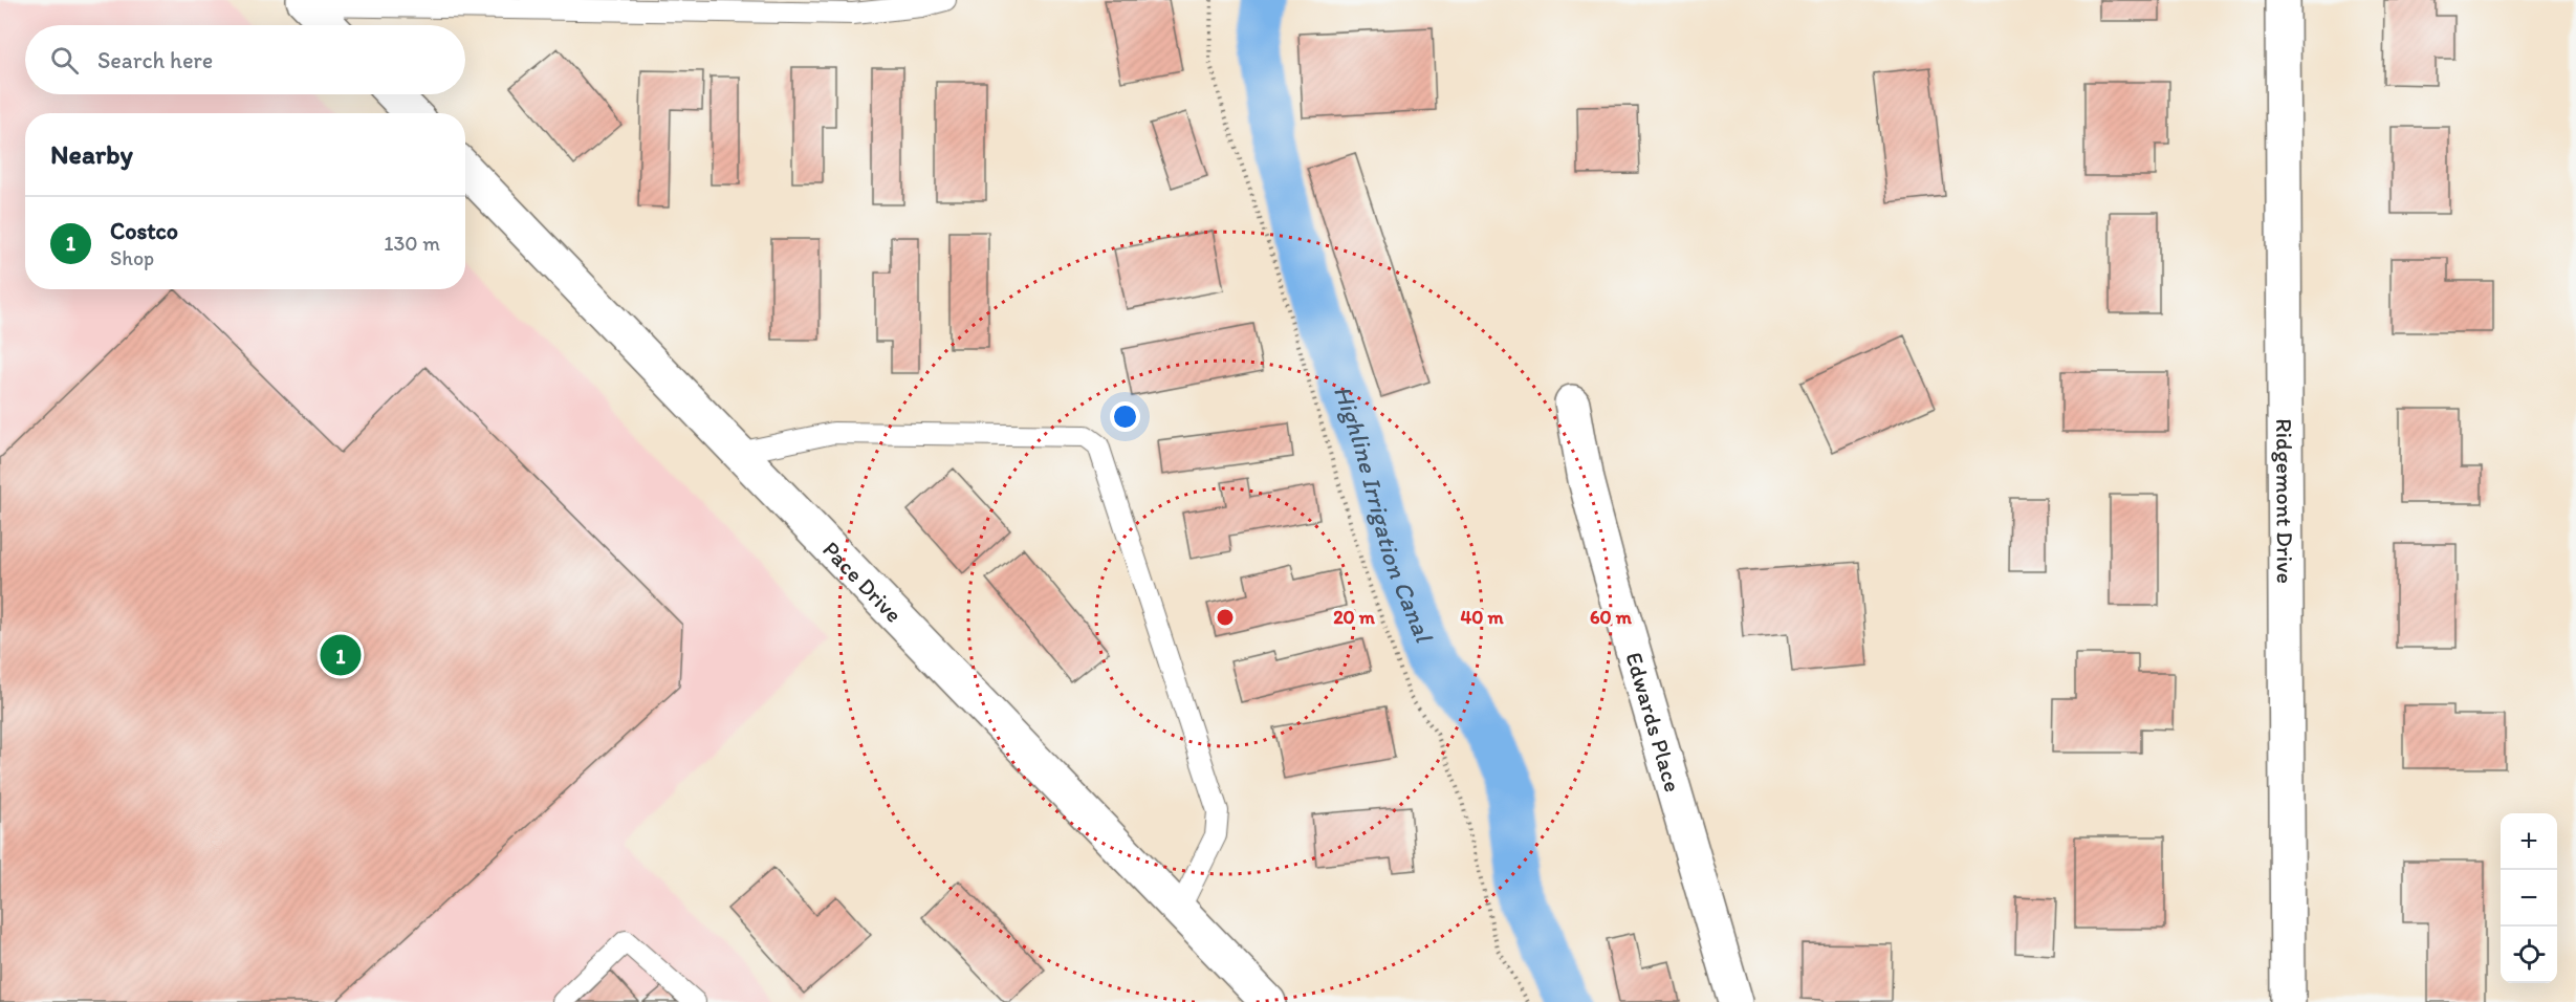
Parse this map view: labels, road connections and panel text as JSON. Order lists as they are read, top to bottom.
{
  "streets": {
    "street": ["Ridgemont Drive", "Pace Drive", "Edwards Place"]
  },
  "water": ["Highline Irrigation Canal"],
  "page": {
    "search": "Search here",
    "heading": "Nearby",
    "list": [
      {
        "mark": "1",
        "name": "Costco",
        "note": "Shop",
        "value": "130 m"
      }
    ],
    "pins": "1",
    "map_buttons": ["+", "−"]
  },
  "rings": ["20 m", "40 m", "60 m"]
}
